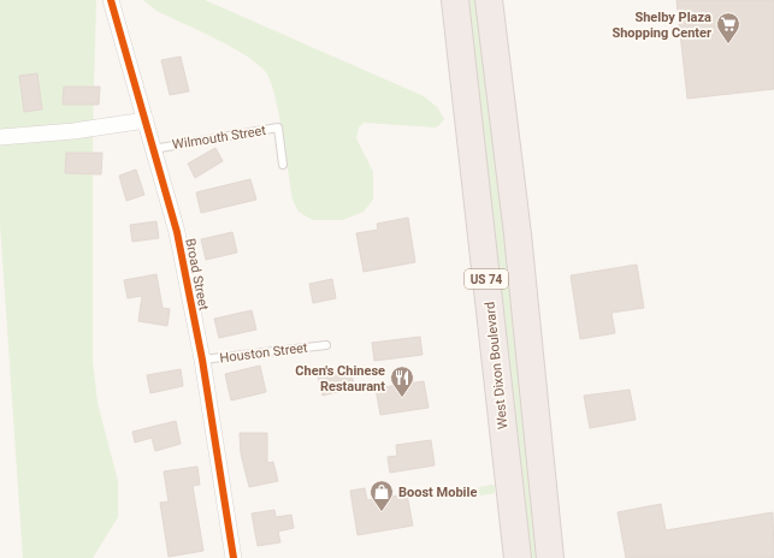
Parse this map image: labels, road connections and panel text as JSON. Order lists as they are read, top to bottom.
{
  "streets": {
    "highway": ["US 74", "West Dixon Boulevard"],
    "street": ["Broad Street"],
    "lane": ["Wilmouth Street", "Houston Street"]
  },
  "crossings": [
    ["Wilmouth Street", "Broad Street"],
    ["Broad Street", "Houston Street"]
  ],
  "places": {
    "supermarket": ["Shelby Plaza Shopping Center"],
    "restaurant": ["Chen's Chinese Restaurant"],
    "shop": ["Boost Mobile"]
  }
}
